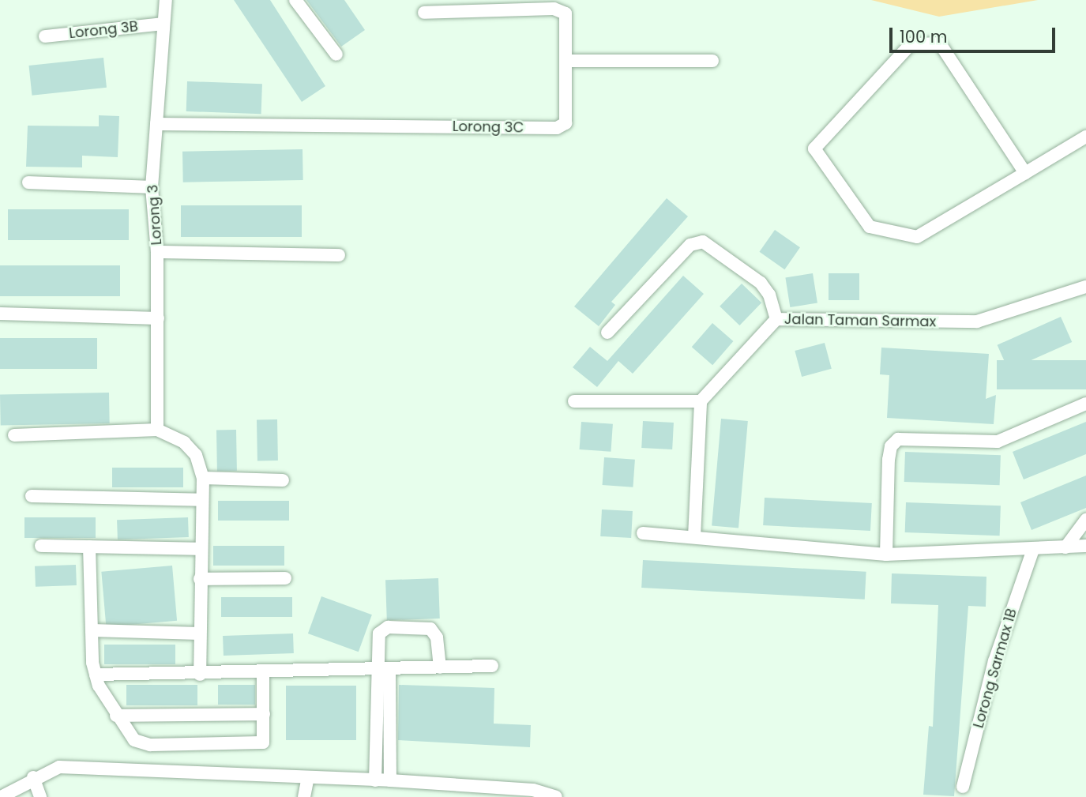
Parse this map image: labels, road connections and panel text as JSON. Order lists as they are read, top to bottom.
{
  "streets": {
    "street": [
      "Lorong 3B",
      "Lorong 3C",
      "Lorong 3",
      "Jalan Taman Sarmax",
      "Lorong Sarmax 1B"
    ]
  },
  "crossings": [
    ["Lorong 3B", "Lorong 3"],
    ["Lorong 3C", "Lorong 3"]
  ],
  "scale_bar": "100 m"
}
